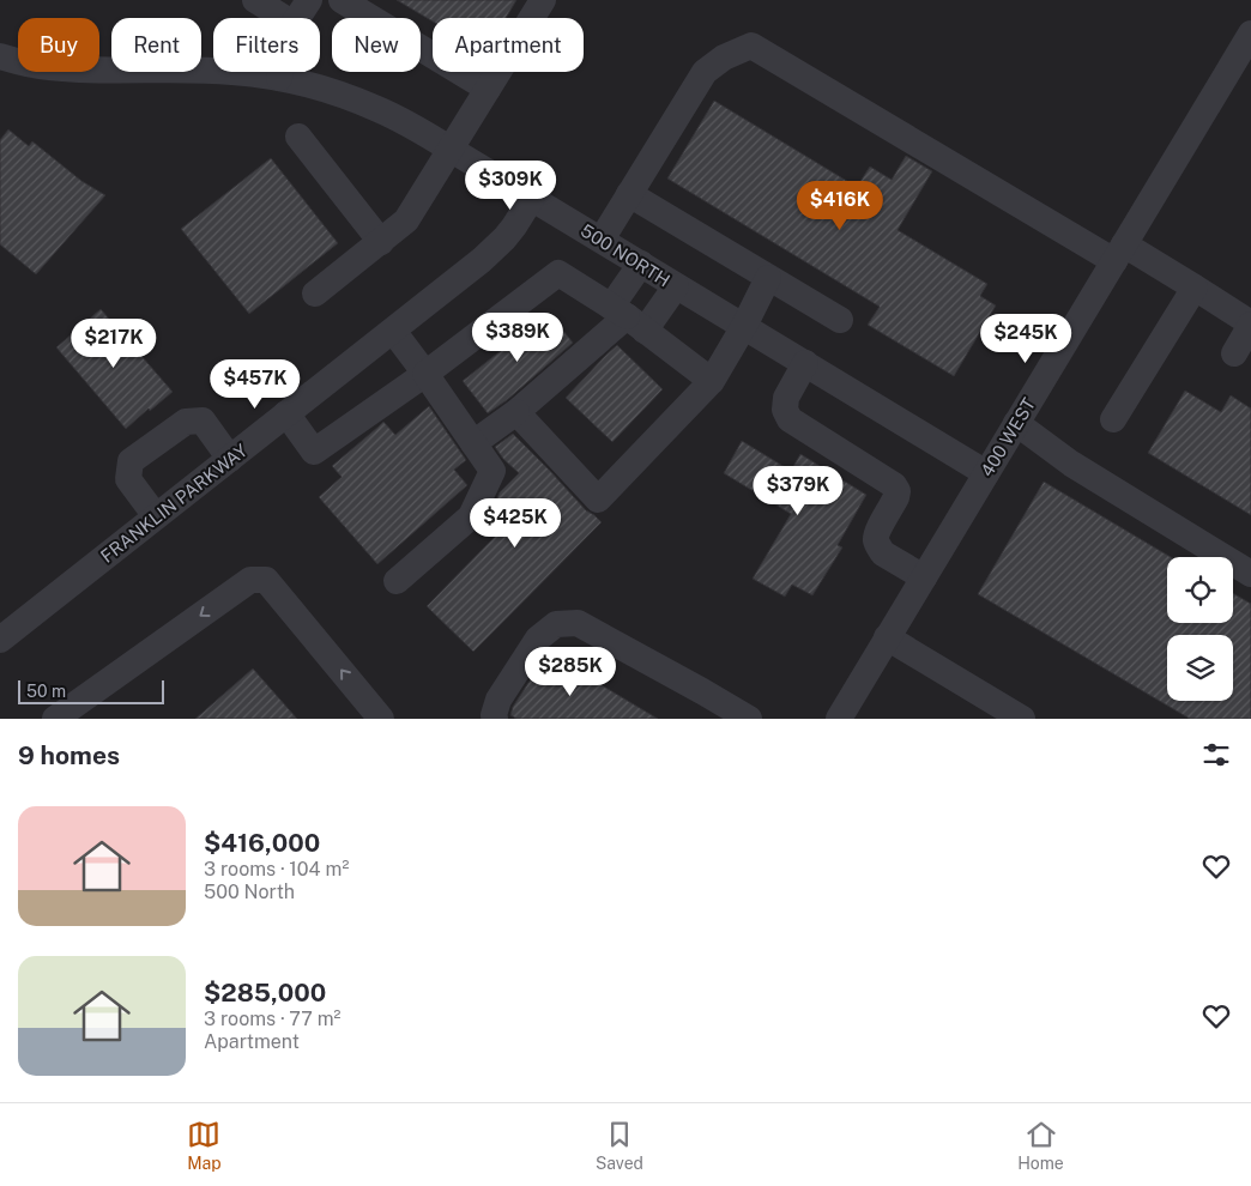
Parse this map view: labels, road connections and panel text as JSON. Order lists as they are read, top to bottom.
{
  "streets": {
    "street": ["500 NORTH", "400 WEST", "FRANKLIN PARKWAY"]
  },
  "crossings": [
    ["500 NORTH", "400 WEST"],
    ["500 NORTH", "FRANKLIN PARKWAY"]
  ],
  "scale_bar": "50 m",
  "page": {
    "chip": [
      "Buy",
      "Rent",
      "Filters",
      "New",
      "Apartment"
    ],
    "price": [
      "$309K",
      "$416K",
      "$389K",
      "$245K",
      "$217K",
      "$457K",
      "$379K",
      "$425K",
      "$285K"
    ],
    "scale": "50 m",
    "heading": "9 homes",
    "list": [
      {
        "name": "$416,000",
        "note": "3 rooms · 104 m² · 500 North"
      },
      {
        "name": "$285,000",
        "note": "3 rooms · 77 m² · Apartment"
      }
    ],
    "tabs": ["Map", "Saved", "Home"]
  }
}
